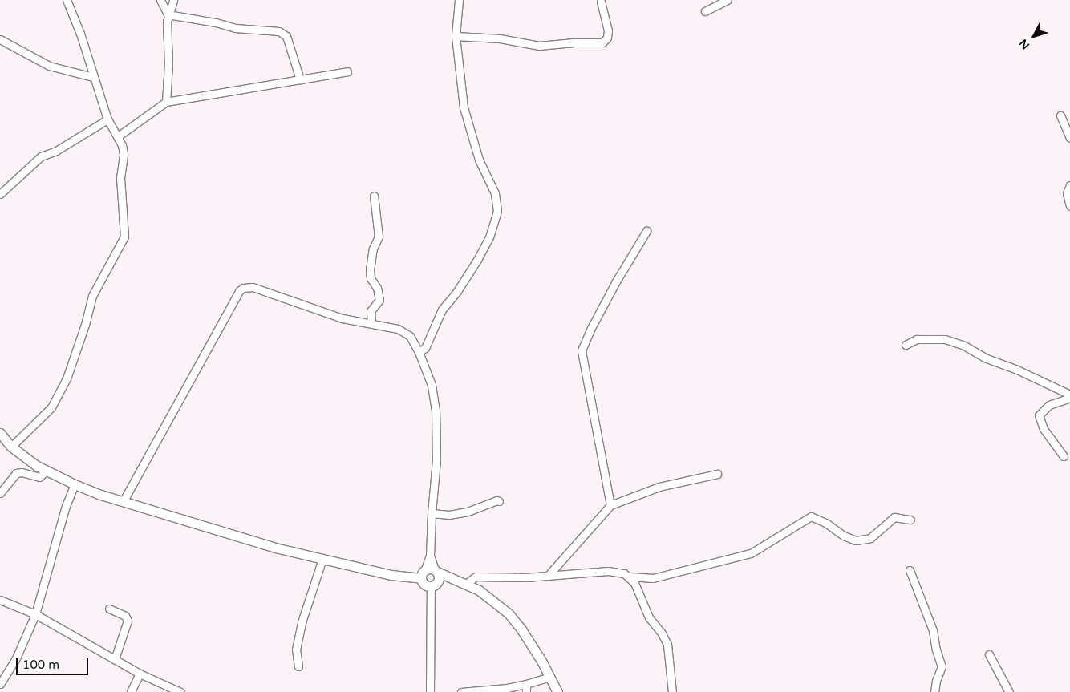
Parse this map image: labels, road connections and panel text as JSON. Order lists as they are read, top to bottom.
{
  "scale_bar": "100 m",
  "north": "bottom left"
}
